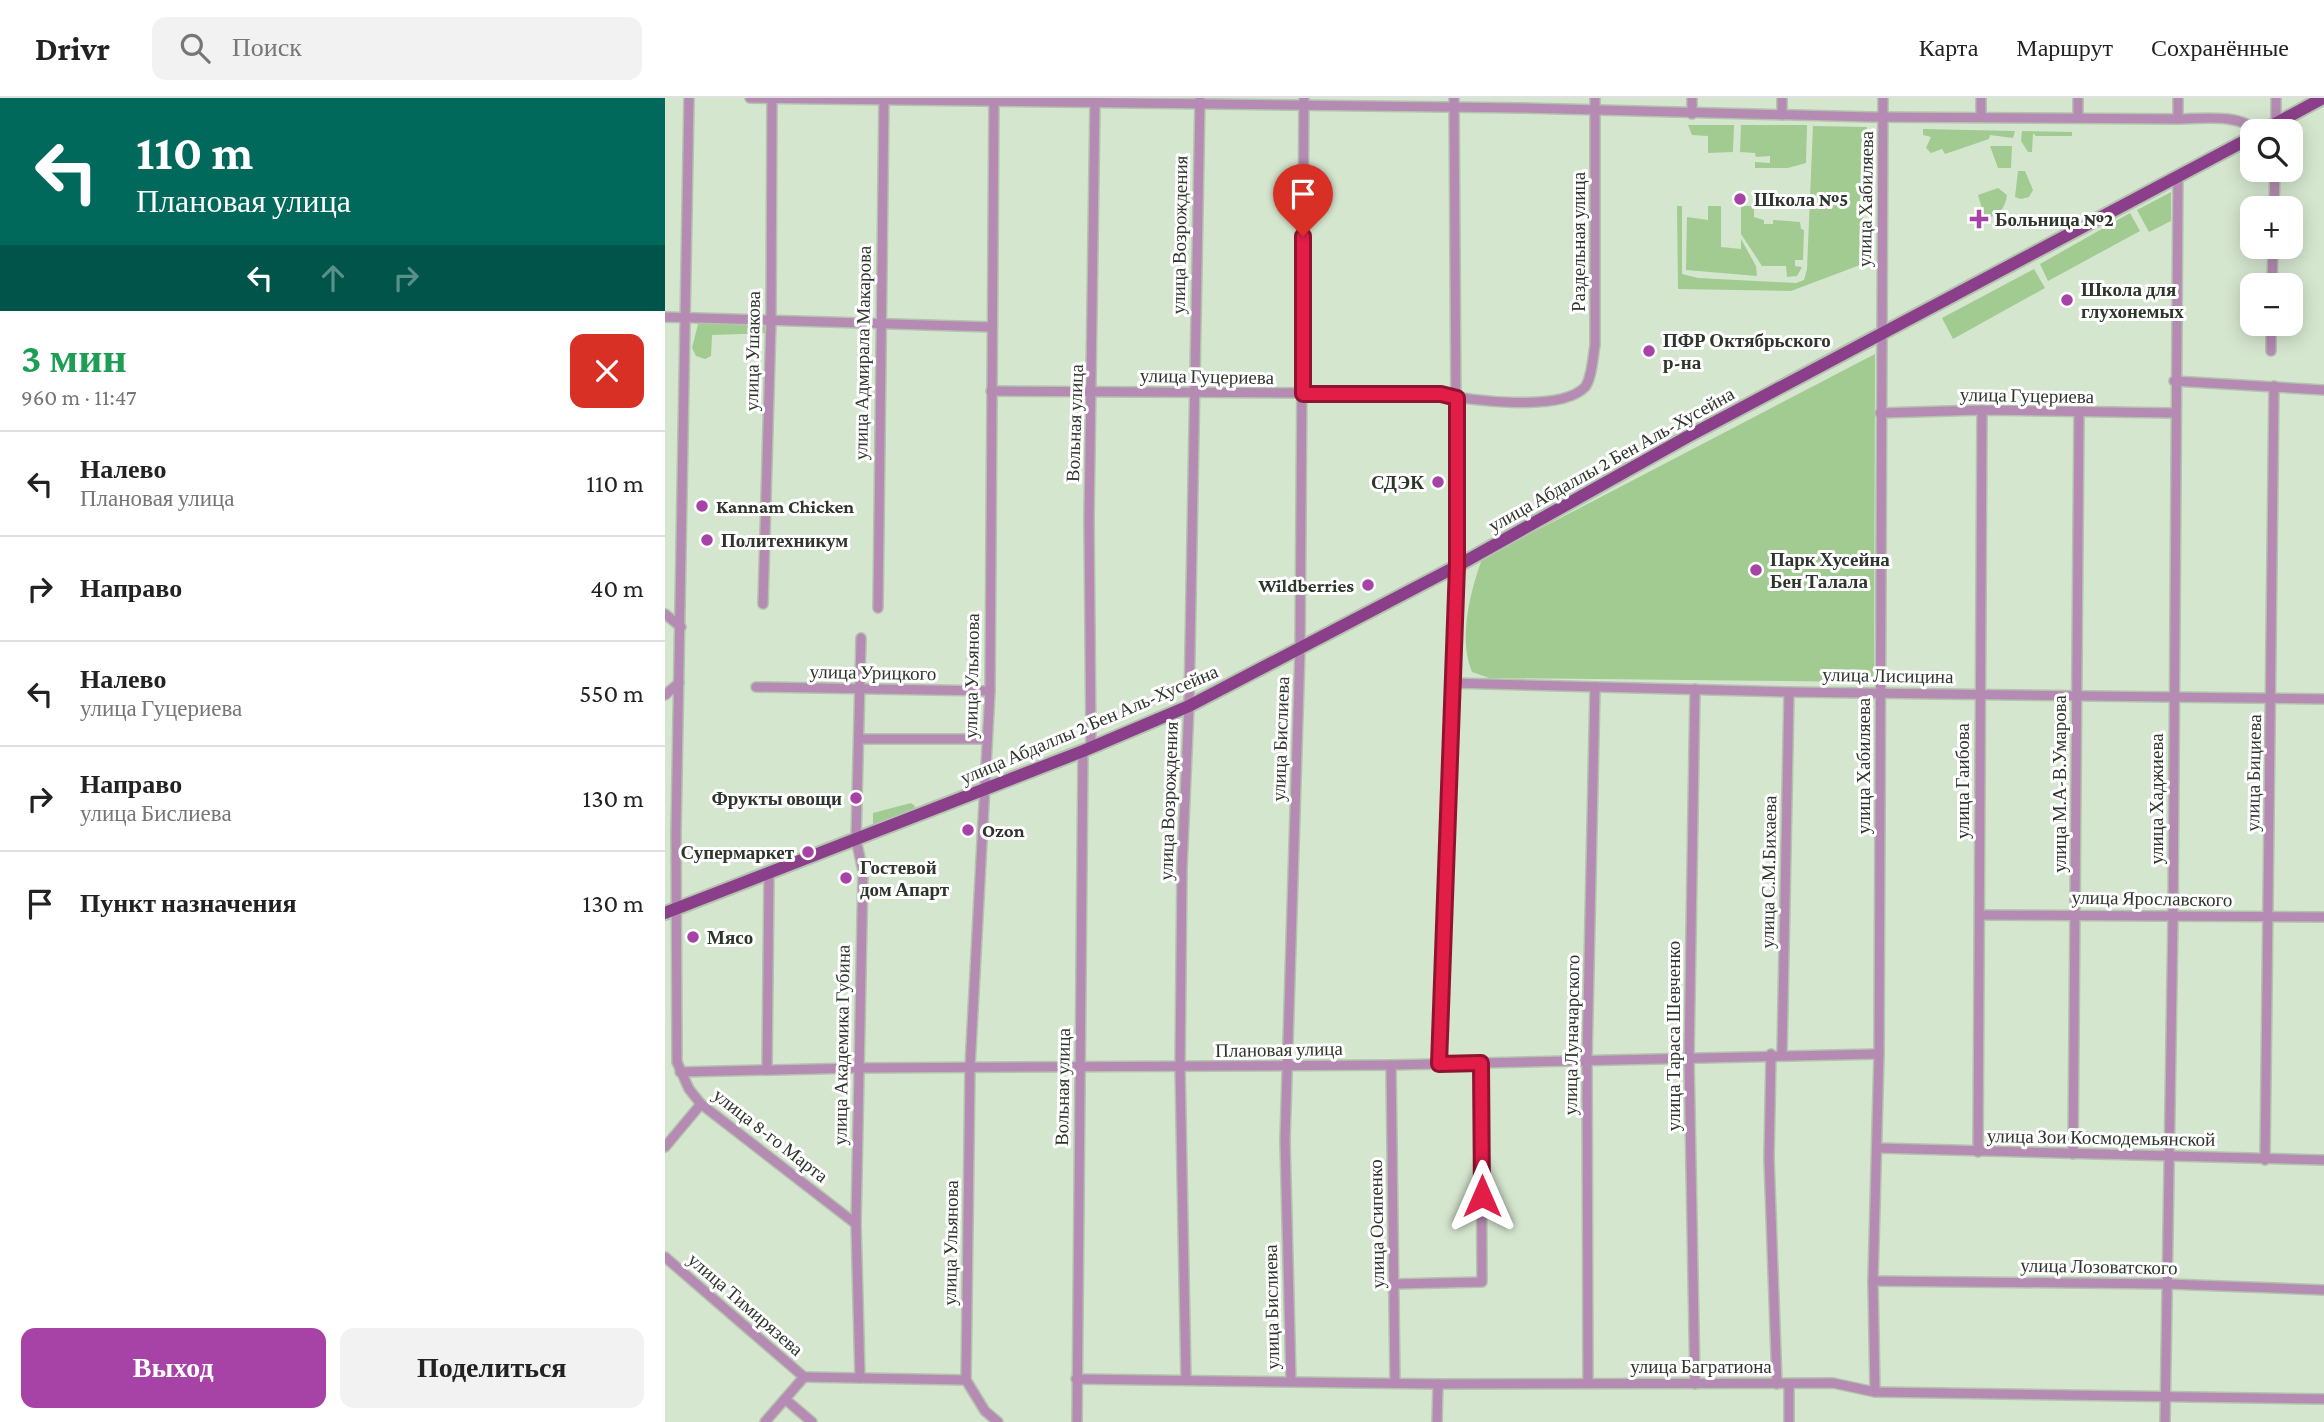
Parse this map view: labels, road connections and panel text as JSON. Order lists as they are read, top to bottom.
{
  "streets": {
    "main road": ["улица Абдаллы 2 Бен Аль-Хусейна"],
    "street": [
      "улица Хабиляева",
      "улица Возрождения",
      "Раздельная улица",
      "улица Ушакова",
      "улица Адмирала Макарова",
      "улица Гуцериева",
      "Вольная улица",
      "улица Урицкого",
      "улица Лисицина",
      "улица Ульянова",
      "улица Бислиева",
      "улица Бициева",
      "улица Гаибова",
      "улица М.А-В.Умарова",
      "улица Хаджиева",
      "улица С.М.Бихаева",
      "улица Ярославского",
      "улица Луначарского",
      "улица Тараса Шевченко",
      "улица Академика Губина",
      "Плановая улица",
      "улица 8-го Марта",
      "улица Зои Космодемьянской",
      "улица Осипенко",
      "улица Лозоватского",
      "улица Тимирязева",
      "улица Багратиона"
    ]
  },
  "crossings": [
    ["улица Хабиляева", "улица Гуцериева"],
    ["улица Хабиляева", "улица Абдаллы 2 Бен Аль-Хусейна"],
    ["улица Хабиляева", "улица Лисицина"],
    ["улица Хабиляева", "Плановая улица"],
    ["улица Хабиляева", "улица Зои Космодемьянской"],
    ["улица Хабиляева", "улица Лозоватского"],
    ["улица Хабиляева", "улица Багратиона"],
    ["улица Возрождения", "улица Гуцериева"],
    ["улица Возрождения", "улица Абдаллы 2 Бен Аль-Хусейна"],
    ["улица Возрождения", "Плановая улица"],
    ["улица Возрождения", "улица Багратиона"],
    ["Раздельная улица", "улица Гуцериева"],
    ["улица Гуцериева", "Вольная улица"],
    ["улица Гуцериева", "улица Ульянова"],
    ["улица Гуцериева", "улица Бислиева"],
    ["улица Гуцериева", "улица Гаибова"],
    ["улица Гуцериева", "улица М.А-В.Умарова"],
    ["улица Гуцериева", "улица Хаджиева"],
    ["Вольная улица", "улица Абдаллы 2 Бен Аль-Хусейна"],
    ["Вольная улица", "Плановая улица"],
    ["Вольная улица", "улица Багратиона"],
    ["улица Абдаллы 2 Бен Аль-Хусейна", "улица Ульянова"],
    ["улица Абдаллы 2 Бен Аль-Хусейна", "улица Бислиева"],
    ["улица Абдаллы 2 Бен Аль-Хусейна", "улица Хаджиева"],
    ["улица Абдаллы 2 Бен Аль-Хусейна", "улица Академика Губина"],
    ["улица Абдаллы 2 Бен Аль-Хусейна", "улица 8-го Марта"],
    ["улица Урицкого", "улица Ульянова"],
    ["улица Лисицина", "улица Бициева"],
    ["улица Лисицина", "улица Гаибова"],
    ["улица Лисицина", "улица М.А-В.Умарова"],
    ["улица Лисицина", "улица Хаджиева"],
    ["улица Лисицина", "улица С.М.Бихаева"],
    ["улица Лисицина", "улица Луначарского"],
    ["улица Лисицина", "улица Тараса Шевченко"],
    ["улица Ульянова", "Плановая улица"],
    ["улица Бислиева", "Плановая улица"],
    ["улица Бислиева", "улица Багратиона"],
    ["улица Бициева", "улица Ярославского"],
    ["улица Бициева", "улица Зои Космодемьянской"],
    ["улица Гаибова", "улица Ярославского"],
    ["улица Гаибова", "улица Зои Космодемьянской"],
    ["улица М.А-В.Умарова", "улица Ярославского"],
    ["улица М.А-В.Умарова", "улица Зои Космодемьянской"],
    ["улица Хаджиева", "улица Ярославского"],
    ["улица Хаджиева", "улица Зои Космодемьянской"],
    ["улица Хаджиева", "улица Лозоватского"],
    ["улица Хаджиева", "улица Багратиона"],
    ["улица С.М.Бихаева", "Плановая улица"],
    ["улица Луначарского", "Плановая улица"],
    ["улица Луначарского", "улица Багратиона"],
    ["улица Тараса Шевченко", "Плановая улица"],
    ["улица Тараса Шевченко", "улица Багратиона"],
    ["улица Академика Губина", "Плановая улица"],
    ["улица Академика Губина", "улица 8-го Марта"],
    ["Плановая улица", "улица 8-го Марта"],
    ["Плановая улица", "улица Осипенко"],
    ["улица Осипенко", "улица Багратиона"]
  ],
  "places": {
    "other": [
      "Школа №5",
      "Школа для глухонемых",
      "ПФР Октябрьского р-на",
      "СДЭК",
      "Kannam Chicken",
      "Политехникум",
      "Парк Хусейна Бен Талала",
      "Wildberries",
      "Фрукты овощи",
      "Ozon",
      "Супермаркет",
      "Гостевой дом Апарт",
      "Мясо"
    ],
    "health": ["Больница №2"]
  },
  "page": {
    "header": "Drivr",
    "search": "Поиск",
    "nav": ["Карта", "Маршрут", "Сохранённые"],
    "turn": ["110 m", "Плановая улица"],
    "map_buttons": ["+", "−"],
    "heading": ["3 мин", "960 m · 11:47"],
    "list": [
      {
        "name": "Налево",
        "note": "Плановая улица",
        "value": "110 m"
      },
      {
        "name": "Направо",
        "value": "40 m"
      },
      {
        "name": "Налево",
        "note": "улица Гуцериева",
        "value": "550 m"
      },
      {
        "name": "Направо",
        "note": "улица Бислиева",
        "value": "130 m"
      },
      {
        "name": "Пункт назначения",
        "value": "130 m"
      }
    ],
    "buttons": ["Выход", "Поделиться"]
  }
}
